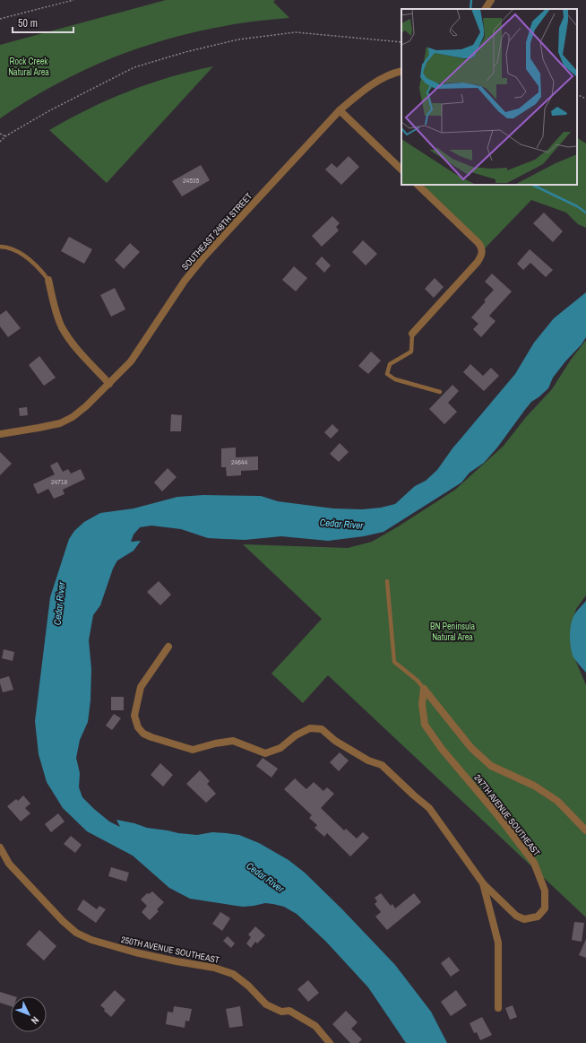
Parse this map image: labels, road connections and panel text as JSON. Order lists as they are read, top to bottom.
{
  "streets": {
    "street": ["SOUTHEAST 248TH STREET", "247TH AVENUE SOUTHEAST", "250TH AVENUE SOUTHEAST"]
  },
  "water": ["Cedar River"],
  "parks": ["Rock Creek Natural Area", "BN Peninsula Natural Area"],
  "house_numbers": ["24535", "24644", "24718"],
  "scale_bar": "50 m",
  "north": "bottom right"
}
